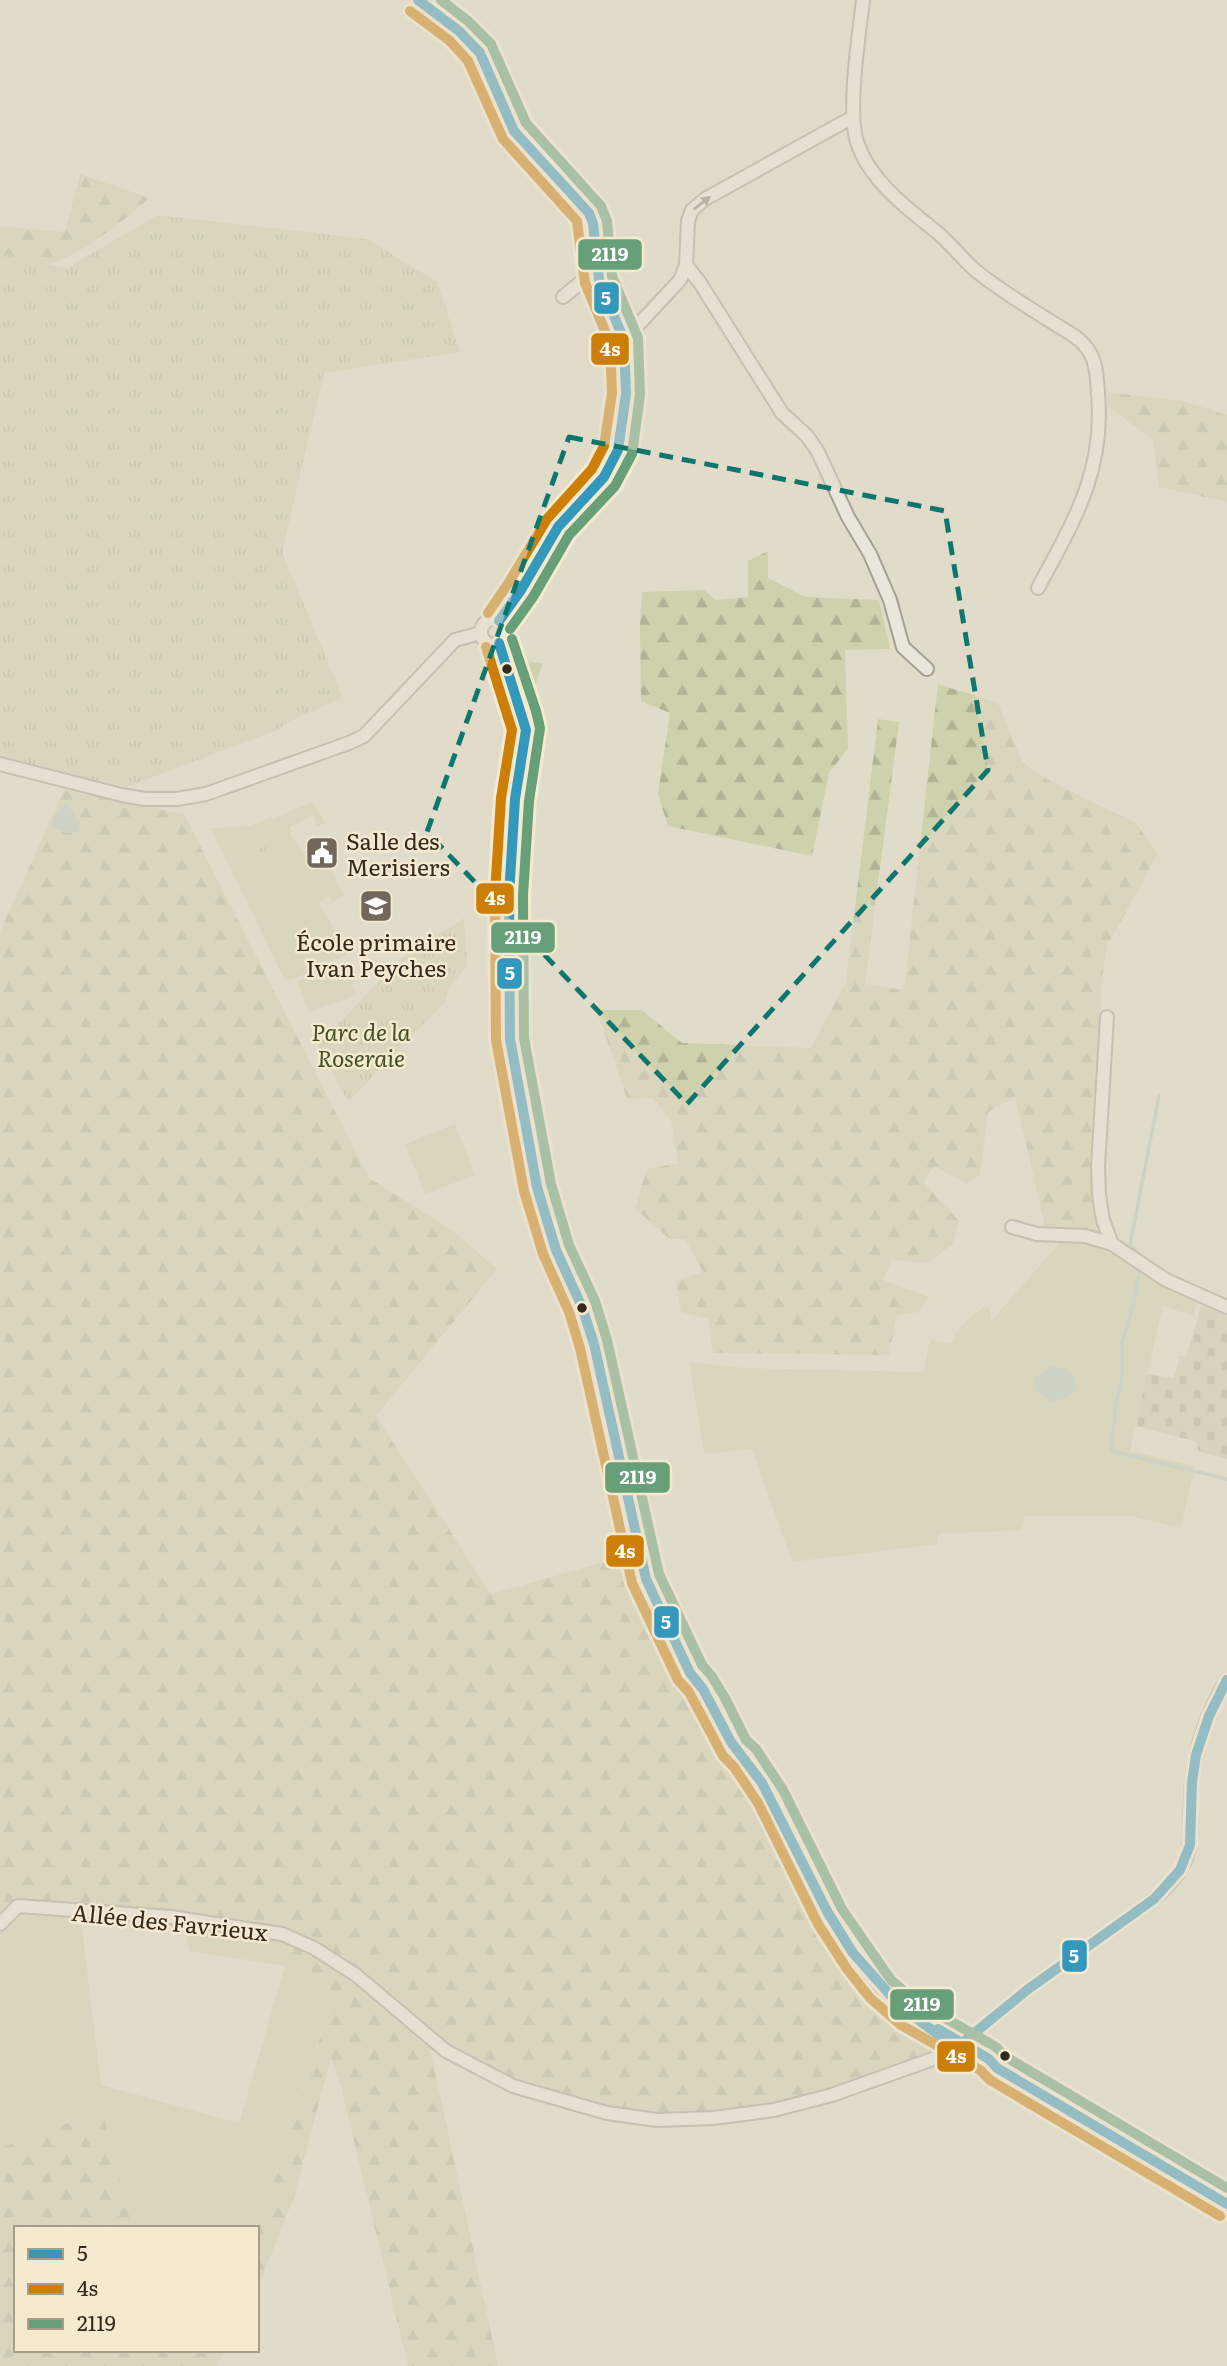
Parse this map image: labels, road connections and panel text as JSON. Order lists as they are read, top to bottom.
{
  "streets": {
    "street": ["Allée des Favrieux"]
  },
  "parks": ["Parc de la Roseraie"],
  "places": {
    "public building": ["Salle des Merisiers"],
    "school or university": ["École primaire Ivan Peyches"]
  },
  "lines": ["transit line 5", "transit line 2119", "transit line 4s"],
  "legend": ["5", "4s", "2119"]
}
